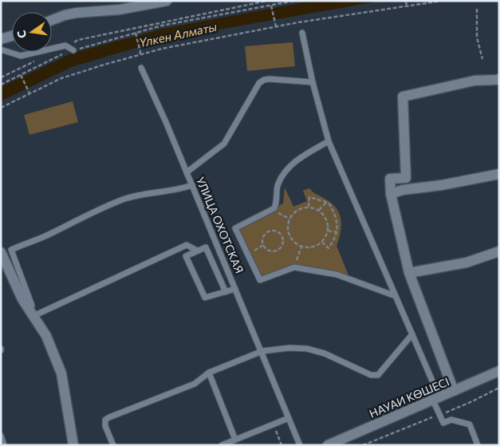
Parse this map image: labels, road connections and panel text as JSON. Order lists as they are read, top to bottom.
{
  "streets": {
    "street": ["НАУАИ КӨШЕСІ"],
    "lane": ["УЛИЦА ОХОТСКАЯ"]
  },
  "water": ["Үлкен Алматы"],
  "north": "left"
}
